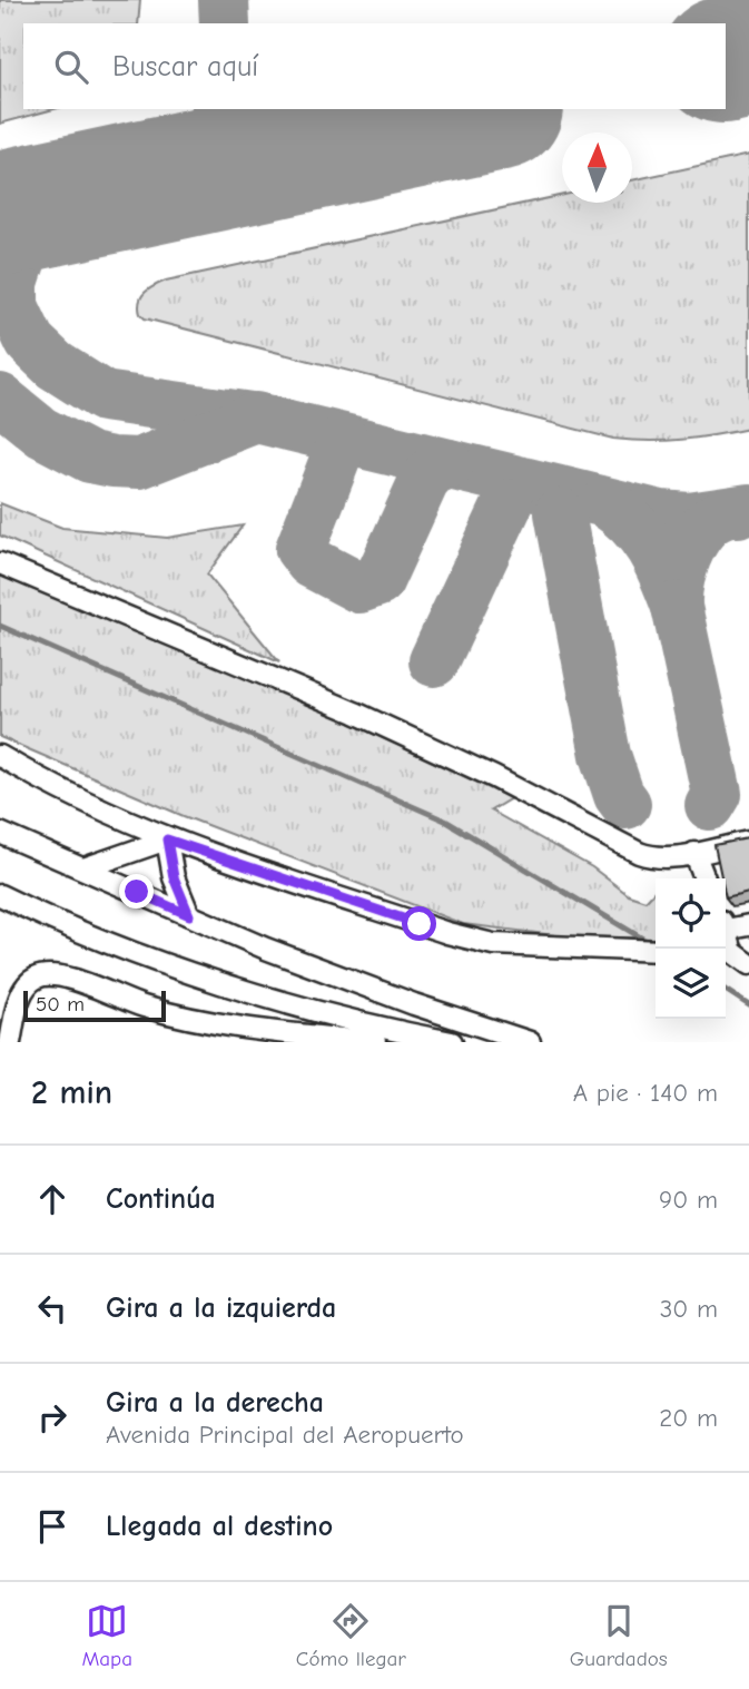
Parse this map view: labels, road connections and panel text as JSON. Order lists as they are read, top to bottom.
{
  "scale_bar": "50 m",
  "north": "top",
  "page": {
    "search": "Buscar aquí",
    "scale": "50 m",
    "heading": ["2 min", "A pie · 140 m"],
    "list": [
      ["Continúa", "90 m"],
      ["Gira a la izquierda", "30 m"],
      ["Gira a la derecha", "Avenida Principal del Aeropuerto", "20 m"],
      "Llegada al destino"
    ],
    "nav": ["Mapa", "Cómo llegar", "Guardados"]
  }
}
